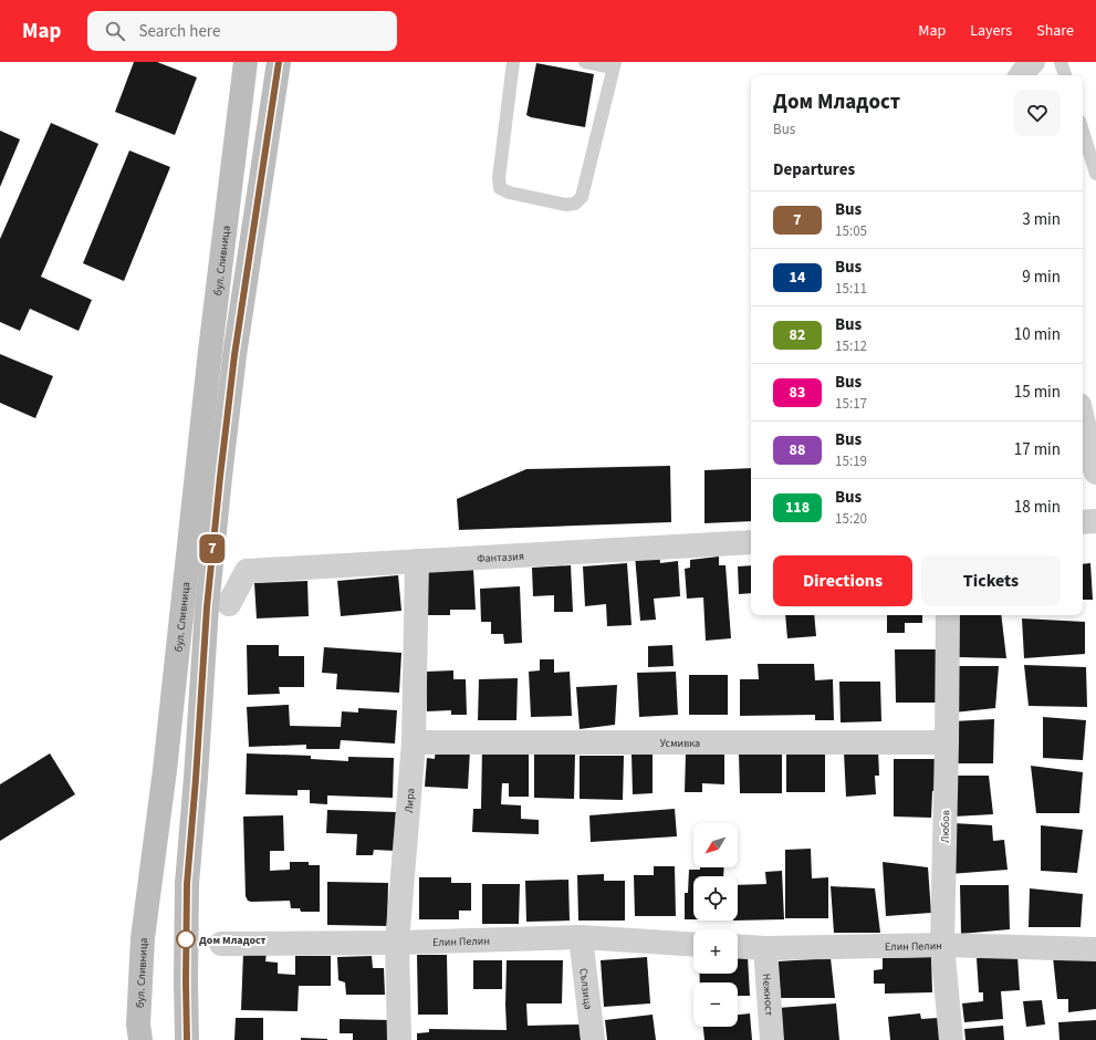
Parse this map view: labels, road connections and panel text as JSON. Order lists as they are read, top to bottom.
{
  "streets": {
    "main road": ["бул. Сливница"],
    "street": [
      "Фантазия",
      "Усмивка",
      "Лира",
      "Любов",
      "Елин Пелин",
      "Сълзица",
      "Нежност"
    ]
  },
  "crossings": [
    ["Фантазия", "Лира"],
    ["Усмивка", "Лира"],
    ["Усмивка", "Любов"],
    ["Лира", "Елин Пелин"],
    ["Любов", "Елин Пелин"],
    ["Елин Пелин", "Сълзица"],
    ["Елин Пелин", "Нежност"]
  ],
  "places": ["Дом Младост"],
  "lines": ["bus line 7"],
  "north": "bottom left",
  "page": {
    "header": "Map",
    "search": "Search here",
    "nav": ["Map", "Layers", "Share"],
    "on_map": "7",
    "heading": [
      ["Дом Младост", "Bus"],
      "Departures"
    ],
    "list": [
      {
        "mark": "7",
        "name": "Bus",
        "note": "15:05",
        "value": "3 min"
      },
      {
        "mark": "14",
        "name": "Bus",
        "note": "15:11",
        "value": "9 min"
      },
      {
        "mark": "82",
        "name": "Bus",
        "note": "15:12",
        "value": "10 min"
      },
      {
        "mark": "83",
        "name": "Bus",
        "note": "15:17",
        "value": "15 min"
      },
      {
        "mark": "88",
        "name": "Bus",
        "note": "15:19",
        "value": "17 min"
      },
      {
        "mark": "118",
        "name": "Bus",
        "note": "15:20",
        "value": "18 min"
      }
    ],
    "buttons": ["Directions", "Tickets"],
    "map_buttons": ["+", "−"]
  }
}
